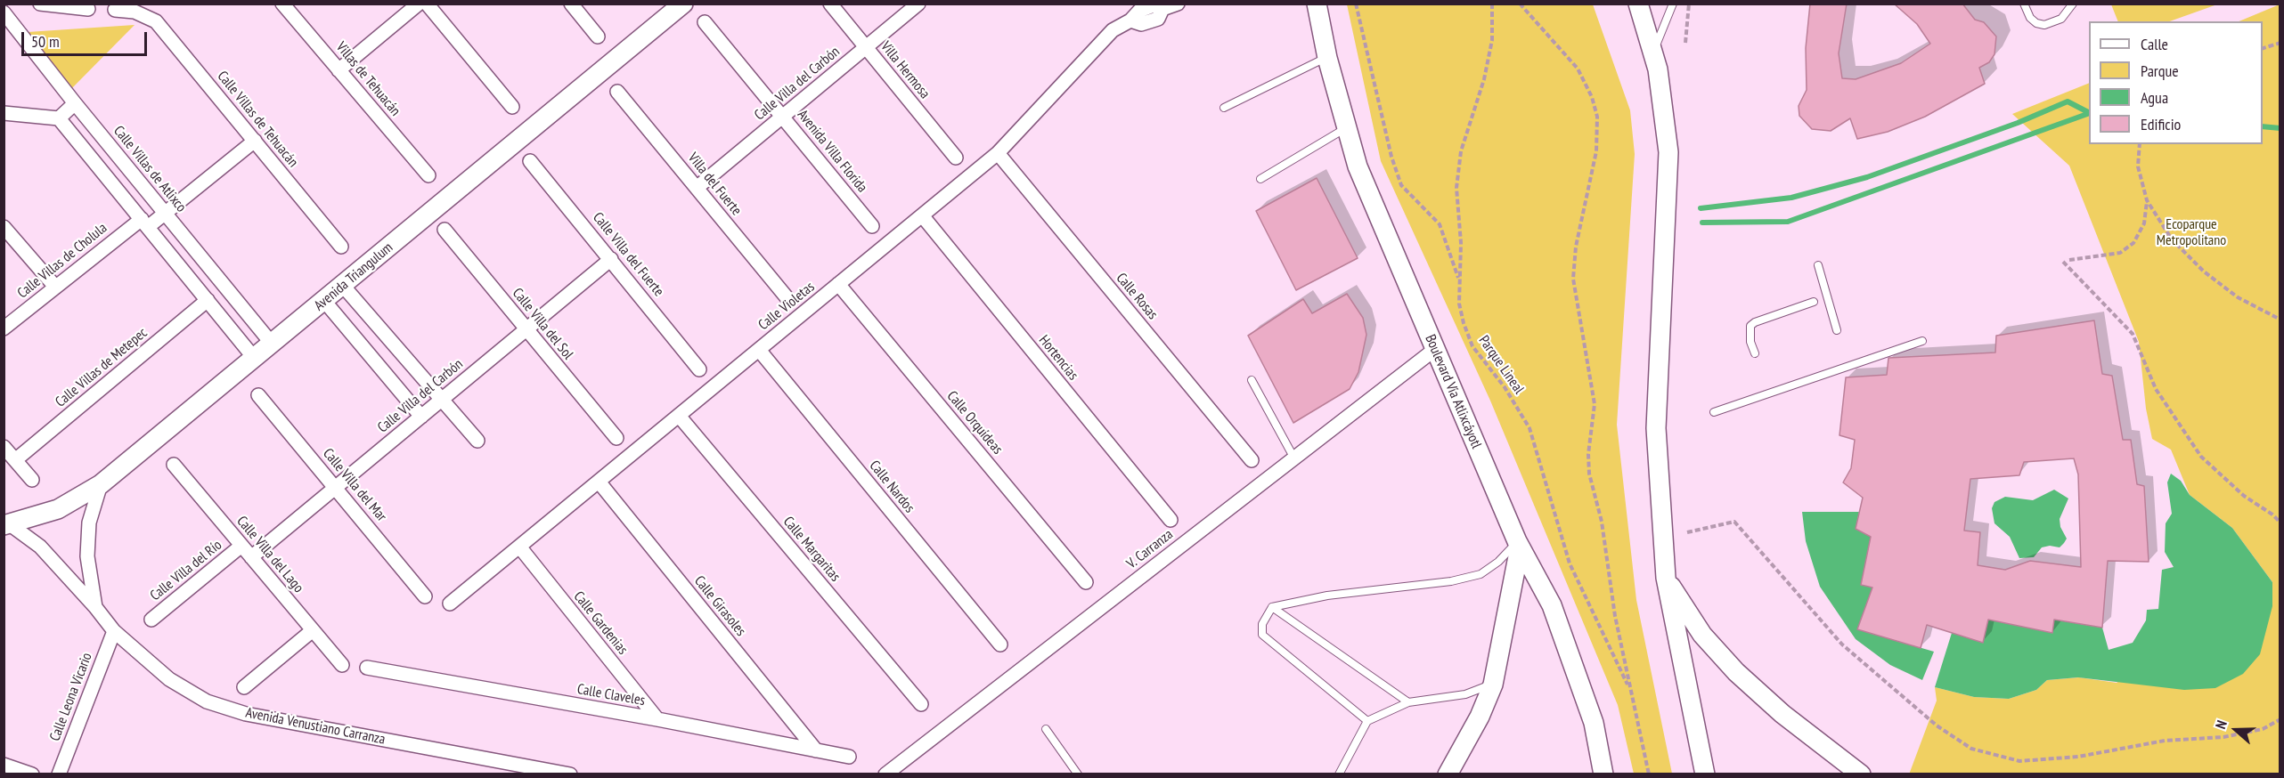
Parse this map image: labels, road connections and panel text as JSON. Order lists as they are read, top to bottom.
{
  "streets": {
    "main road": ["Avenida Triangulum", "Boulevard Vía Atlixcáyotl"],
    "street": [
      "Villa Hermosa",
      "Villas de Tehuacán",
      "Calle Villa del Carbón",
      "Calle Villas de Tehuacán",
      "Avenida Villa Florida",
      "Calle Villas de Atlixco",
      "Villa del Fuerte",
      "Calle Villa del Fuerte",
      "Calle Villas de Cholula",
      "Calle Rosas",
      "Calle Violetas",
      "Calle Villa del Sol",
      "Hortencias",
      "Calle Villas de Metepec",
      "Calle Orquídeas",
      "Calle Villa del Mar",
      "Calle Nardos",
      "Calle Margaritas",
      "V. Carranza",
      "Calle Villa del Lago",
      "Calle Villa del Río",
      "Calle Girasoles",
      "Calle Gardenias",
      "Calle Claveles",
      "Calle Leona Vicario",
      "Avenida Venustiano Carranza"
    ],
    "path": ["Parque Lineal"]
  },
  "crossings": [
    ["Villa Hermosa", "Calle Villa del Carbón"],
    ["Calle Villa del Carbón", "Avenida Villa Florida"],
    ["Calle Villa del Carbón", "Villa del Fuerte"],
    ["Calle Villa del Carbón", "Calle Villa del Fuerte"],
    ["Calle Villa del Carbón", "Calle Villa del Sol"],
    ["Calle Villa del Carbón", "Calle Villa del Mar"],
    ["Calle Villa del Carbón", "Calle Villa del Lago"],
    ["Calle Villas de Tehuacán", "Calle Villas de Cholula"],
    ["Calle Villas de Atlixco", "Calle Villas de Cholula"],
    ["Calle Villas de Atlixco", "Avenida Triangulum"],
    ["Avenida Triangulum", "Avenida Venustiano Carranza"],
    ["Calle Rosas", "Calle Violetas"],
    ["Calle Violetas", "Hortencias"],
    ["Calle Violetas", "Calle Orquídeas"],
    ["Calle Violetas", "Calle Nardos"],
    ["Calle Violetas", "Calle Margaritas"],
    ["Calle Violetas", "Calle Girasoles"],
    ["Calle Violetas", "Calle Gardenias"],
    ["Boulevard Vía Atlixcáyotl", "V. Carranza"],
    ["Calle Villa del Lago", "Calle Villa del Río"],
    ["Calle Girasoles", "Calle Claveles"],
    ["Calle Gardenias", "Calle Claveles"],
    ["Calle Leona Vicario", "Avenida Venustiano Carranza"]
  ],
  "parks": ["Ecoparque Metropolitano"],
  "legend": [
    "Calle",
    "Parque",
    "Agua",
    "Edificio"
  ],
  "scale_bar": "50 m",
  "north": "left"
}
